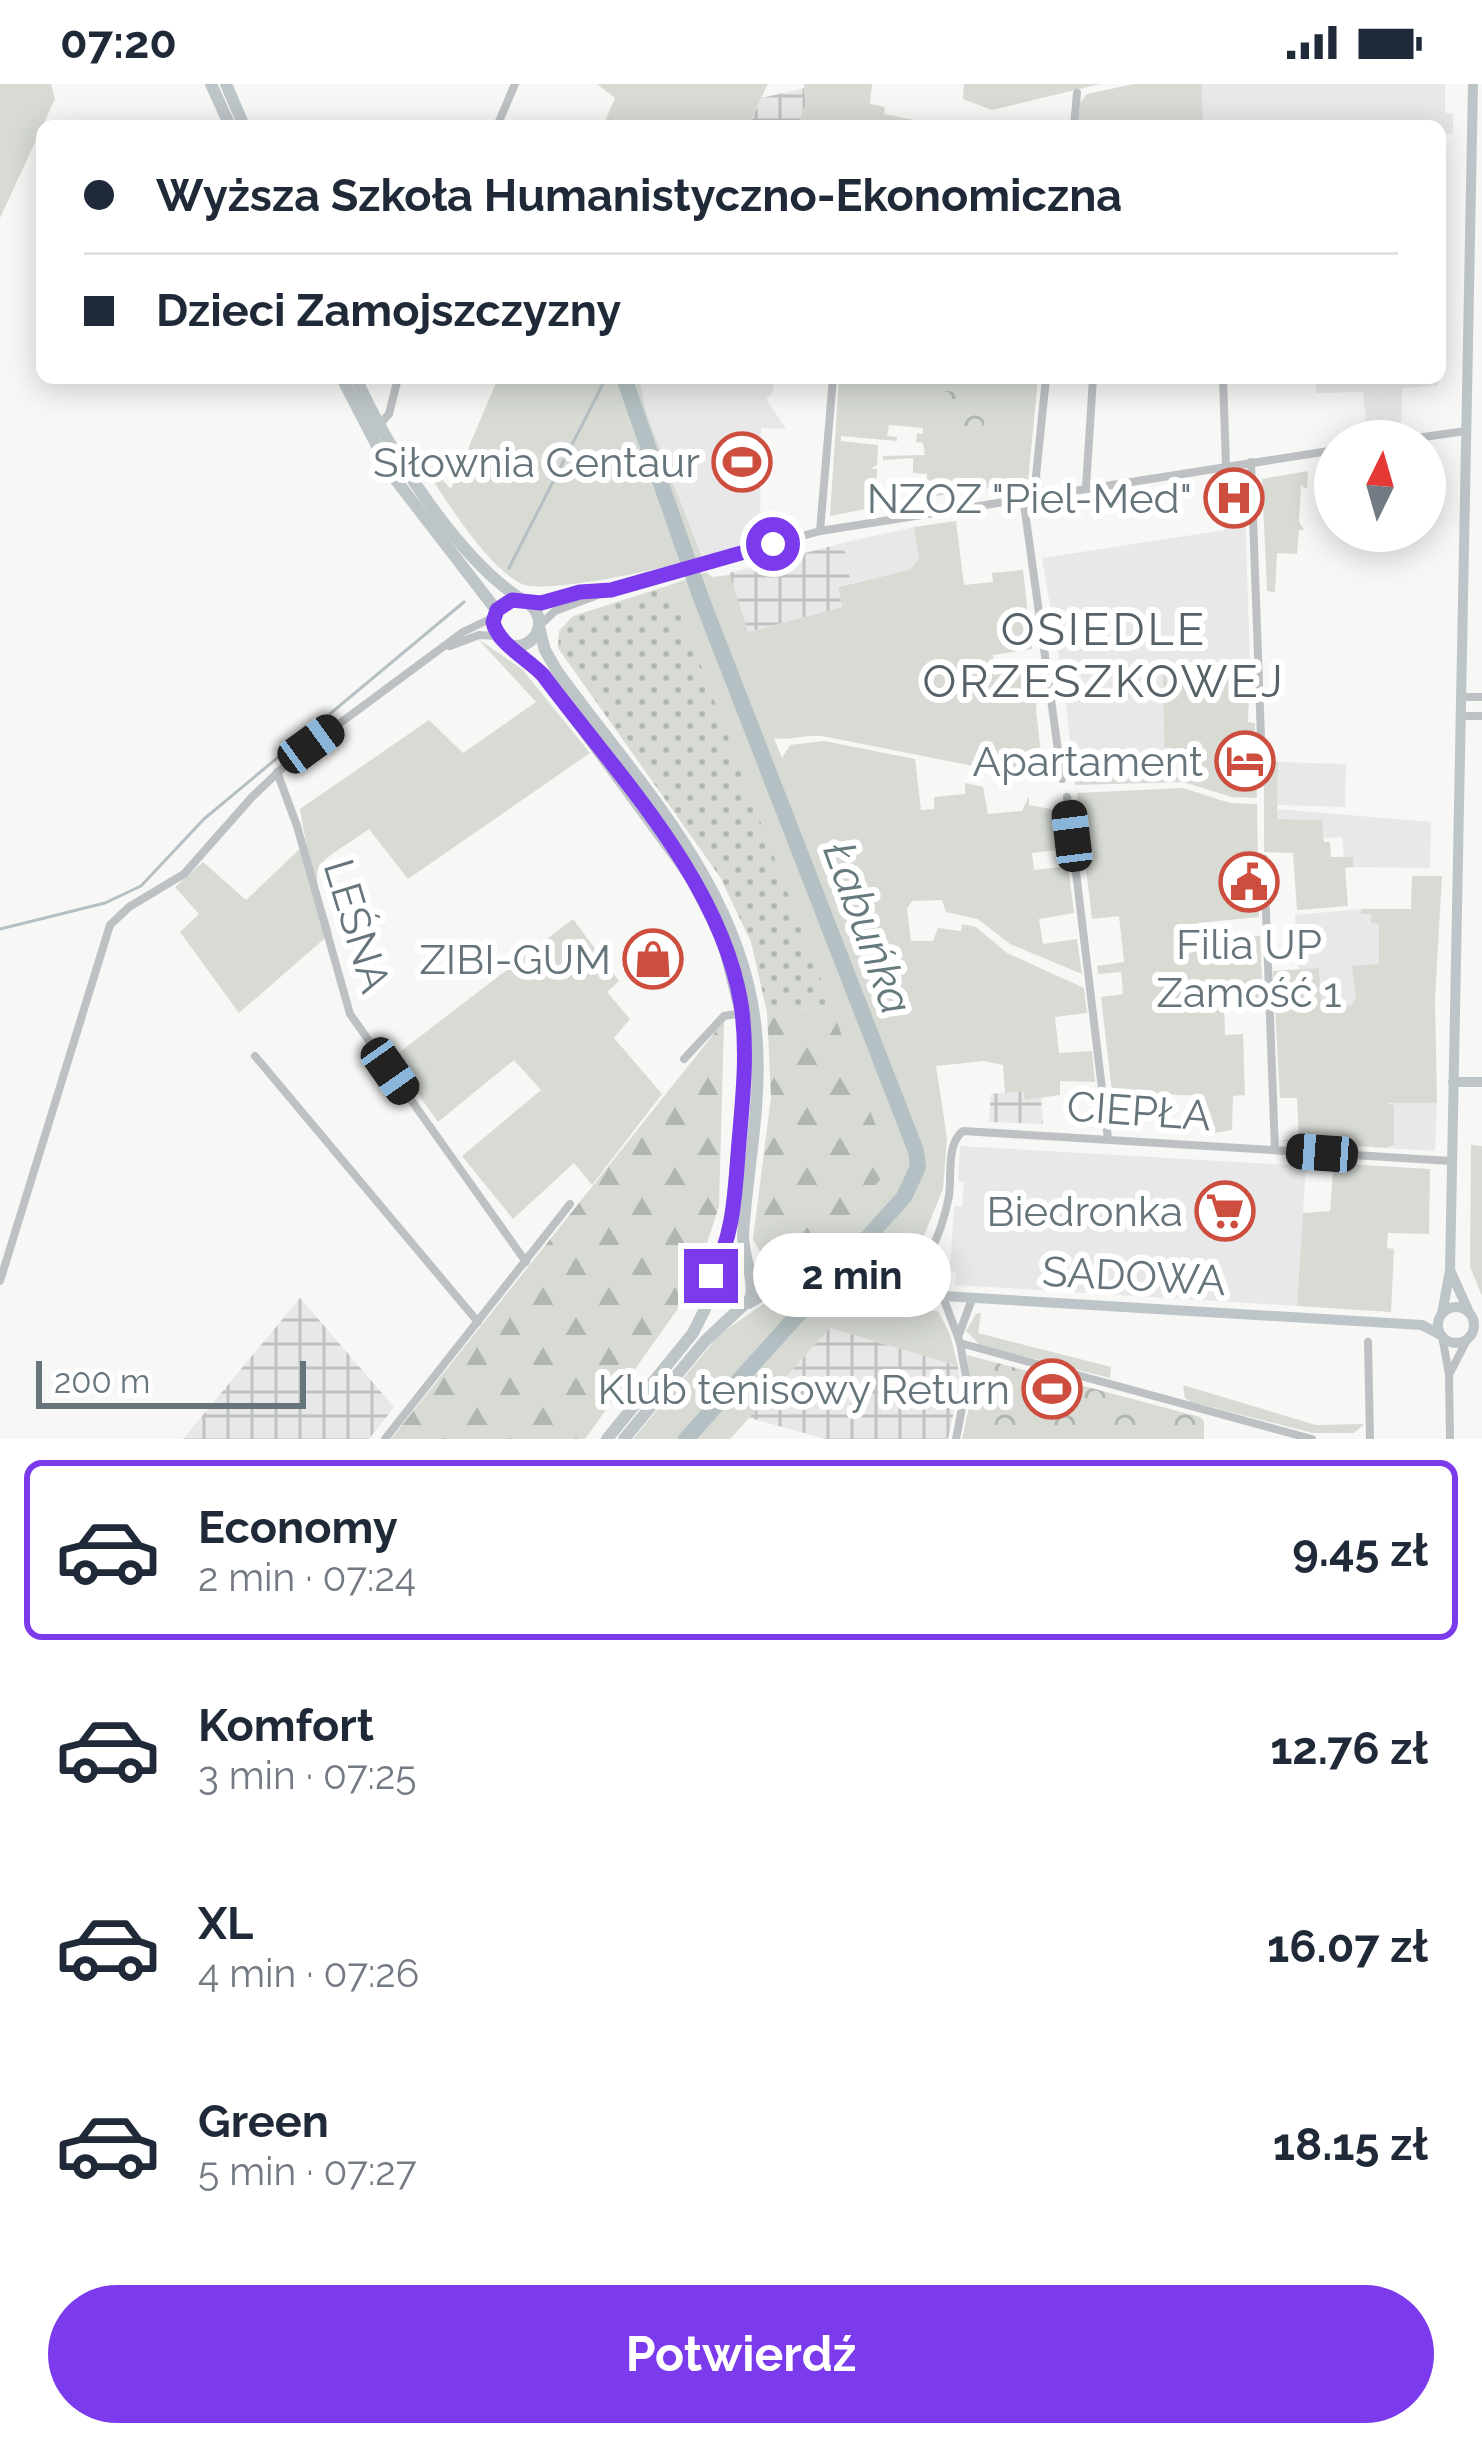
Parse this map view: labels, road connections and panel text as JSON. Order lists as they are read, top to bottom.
{
  "streets": {
    "street": ["LEŚNA", "CIEPŁA", "SADOWA"]
  },
  "crossings": [
    ["CIEPŁA", "SADOWA"]
  ],
  "districts": ["OSIEDLE ORZESZKOWEJ"],
  "water": ["Łabuńka"],
  "places": {
    "sports": ["Siłownia Centaur", "Klub tenisowy Return"],
    "hospital": ["NZOZ \"Piel-Med\""],
    "hotel": ["Apartament"],
    "public building": ["Filia UP Zamość 1"],
    "shop": ["ZIBI-GUM"],
    "supermarket": ["Biedronka"]
  },
  "scale_bar": "200 m",
  "north": "top",
  "page": {
    "status": "07:20",
    "banner": ["Wyższa Szkoła Humanistyczno-Ekonomiczna", "Dzieci Zamojszczyzny"],
    "bubble": "2 min",
    "scale": "200 m",
    "list": [
      {
        "name": "Economy",
        "note": "2 min · 07:24",
        "value": "9.45 zł"
      },
      {
        "name": "Komfort",
        "note": "3 min · 07:25",
        "value": "12.76 zł"
      },
      {
        "name": "XL",
        "note": "4 min · 07:26",
        "value": "16.07 zł"
      },
      {
        "name": "Green",
        "note": "5 min · 07:27",
        "value": "18.15 zł"
      }
    ],
    "buttons": "Potwierdź"
  }
}
